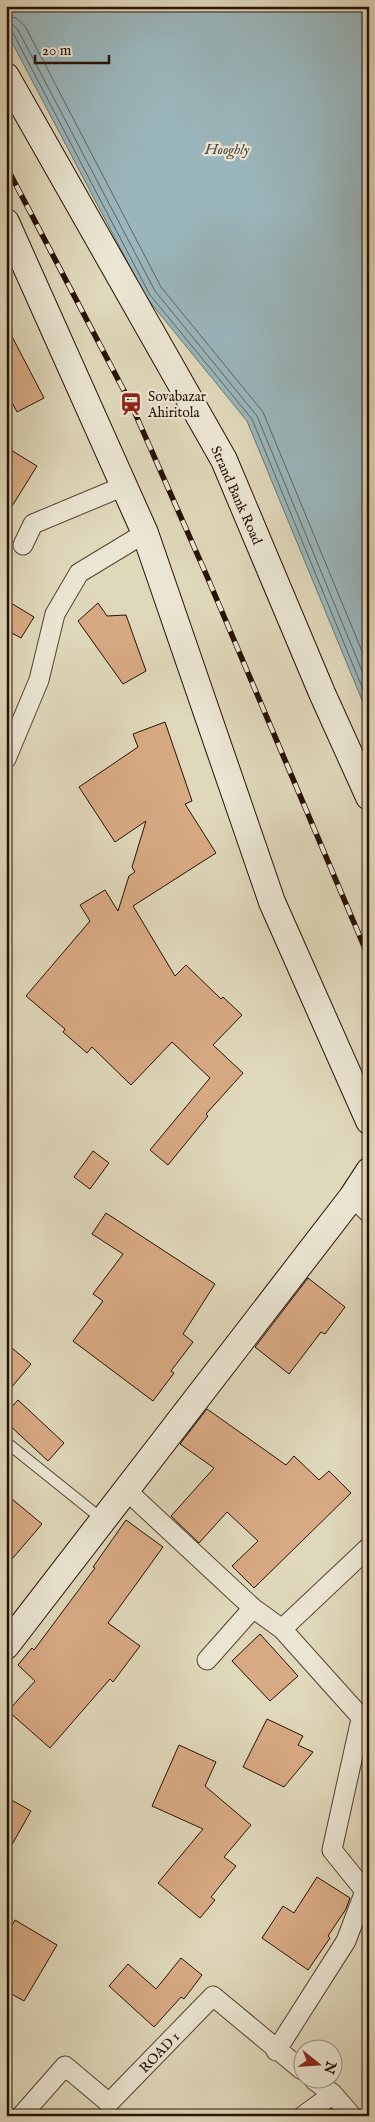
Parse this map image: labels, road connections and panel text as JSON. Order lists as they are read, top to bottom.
{
  "streets": {
    "main road": ["Strand Bank Road"],
    "street": ["ROAD 1"]
  },
  "water": ["Hooghly"],
  "places": {
    "station": ["Sovabazar Ahiritola"]
  },
  "scale_bar": "20 m",
  "north": "right"
}
